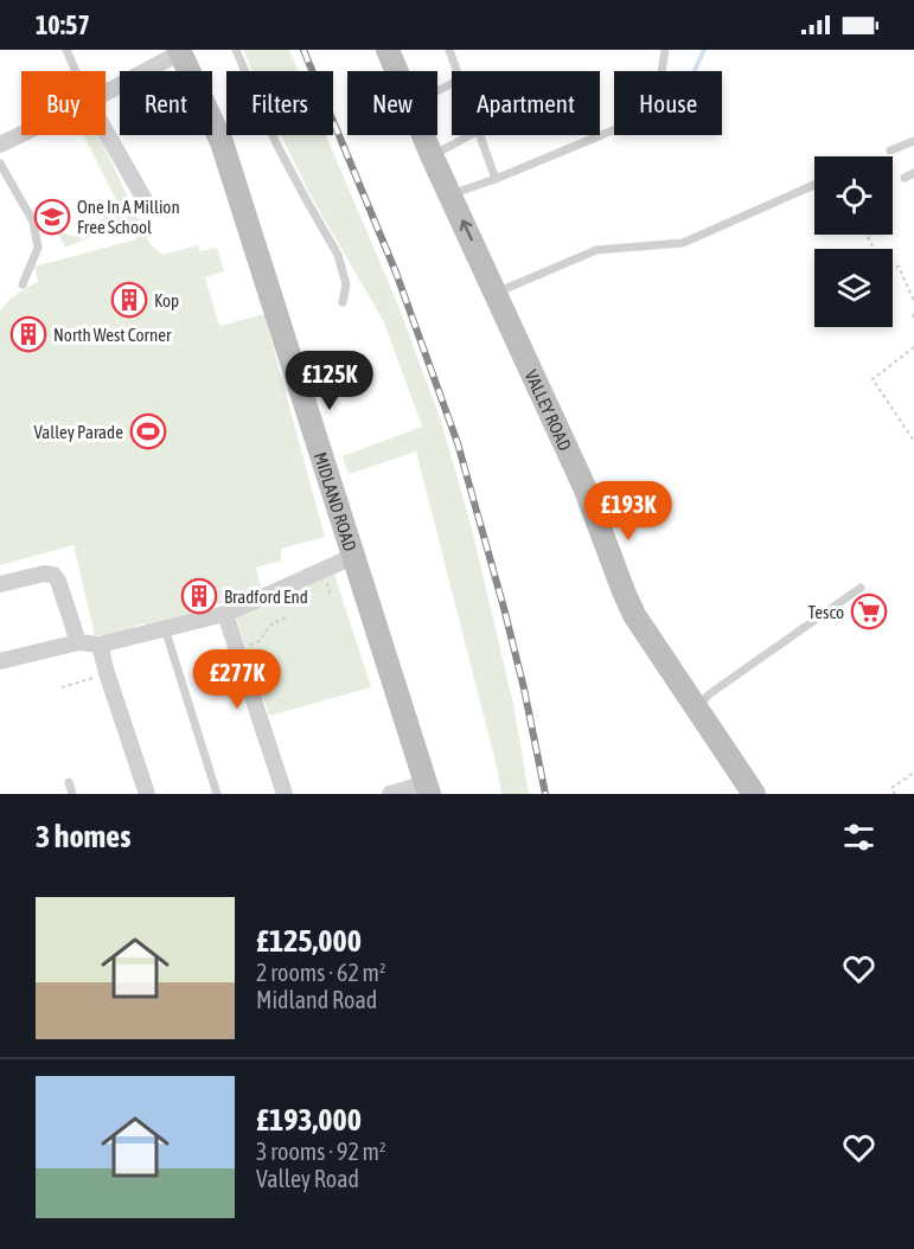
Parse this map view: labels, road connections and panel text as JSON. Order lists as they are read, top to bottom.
{
  "streets": {
    "street": ["VALLEY ROAD", "MIDLAND ROAD"]
  },
  "places": {
    "school or university": ["One In A Million Free School"],
    "building": ["Kop", "North West Corner", "Bradford End"],
    "sports": ["Valley Parade"],
    "supermarket": ["Tesco"]
  },
  "page": {
    "status": "10:57",
    "chip": [
      "Buy",
      "Rent",
      "Filters",
      "New",
      "Apartment",
      "House"
    ],
    "price": ["£125K", "£193K", "£277K"],
    "heading": "3 homes",
    "list": [
      {
        "name": "£125,000",
        "note": "2 rooms · 62 m² · Midland Road"
      },
      {
        "name": "£193,000",
        "note": "3 rooms · 92 m² · Valley Road"
      }
    ]
  }
}
